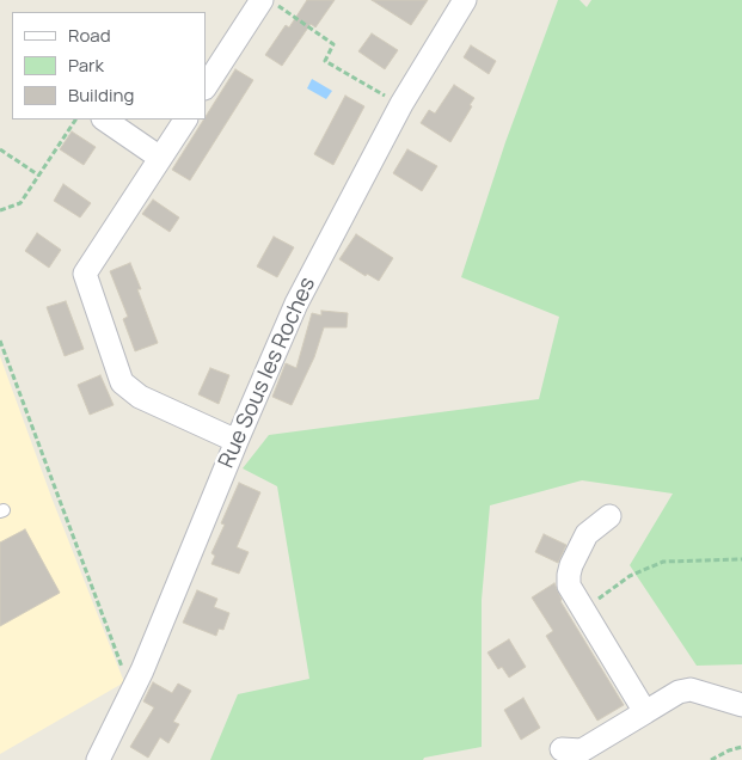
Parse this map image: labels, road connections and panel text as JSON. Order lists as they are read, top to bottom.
{
  "streets": {
    "street": ["Rue Sous les Roches"]
  },
  "legend": ["Road", "Park", "Building"]
}
